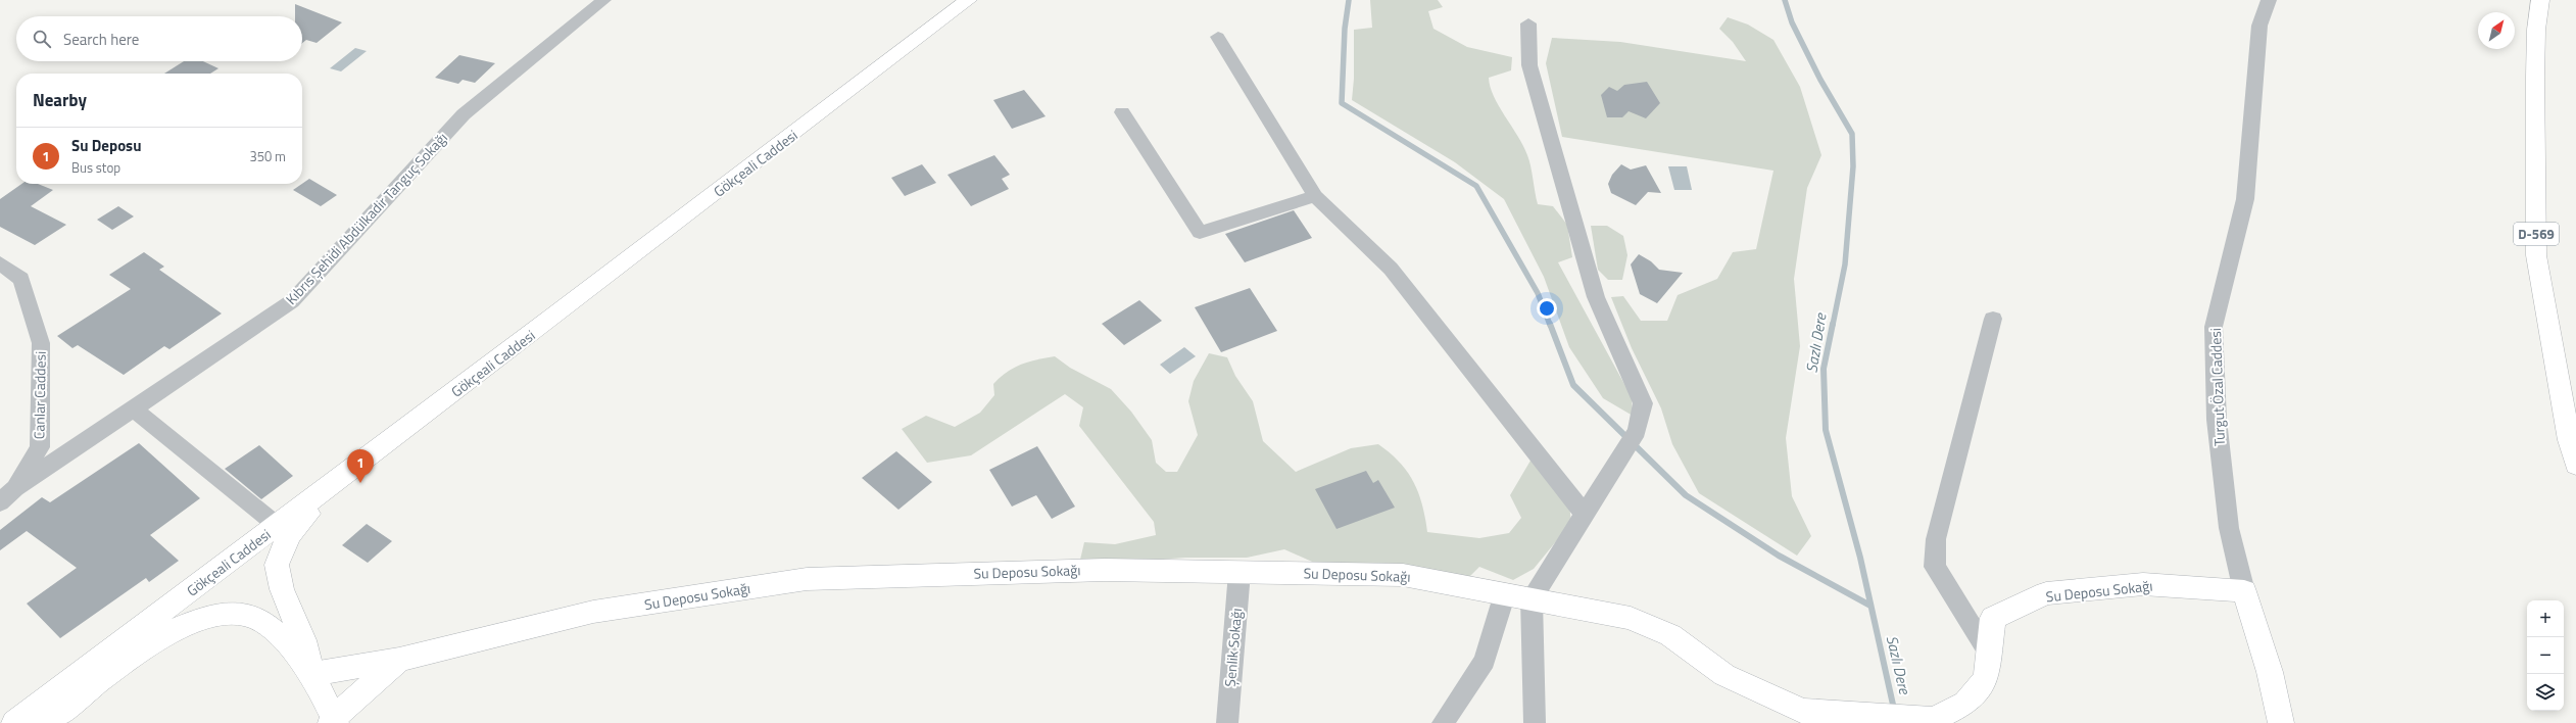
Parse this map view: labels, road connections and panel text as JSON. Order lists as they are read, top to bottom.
{
  "streets": {
    "main road": [
      "Gökçeali Caddesi",
      "D-569",
      "Turgut Özal Caddesi",
      "Su Deposu Sokağı"
    ],
    "street": ["Kıbrıs Şehidi Abdülkadir Tanguç Sokağı", "Canlar Caddesi", "Şenlik Sokağı"]
  },
  "crossings": [
    ["Kıbrıs Şehidi Abdülkadir Tanguç Sokağı", "Canlar Caddesi"],
    ["Turgut Özal Caddesi", "Su Deposu Sokağı"],
    ["Su Deposu Sokağı", "Şenlik Sokağı"]
  ],
  "water": ["Sazlı Dere"],
  "north": "top right",
  "page": {
    "search": "Search here",
    "heading": "Nearby",
    "list": [
      {
        "mark": "1",
        "name": "Su Deposu",
        "note": "Bus stop",
        "value": "350 m"
      }
    ],
    "pins": "1",
    "map_buttons": ["+", "−"]
  }
}
